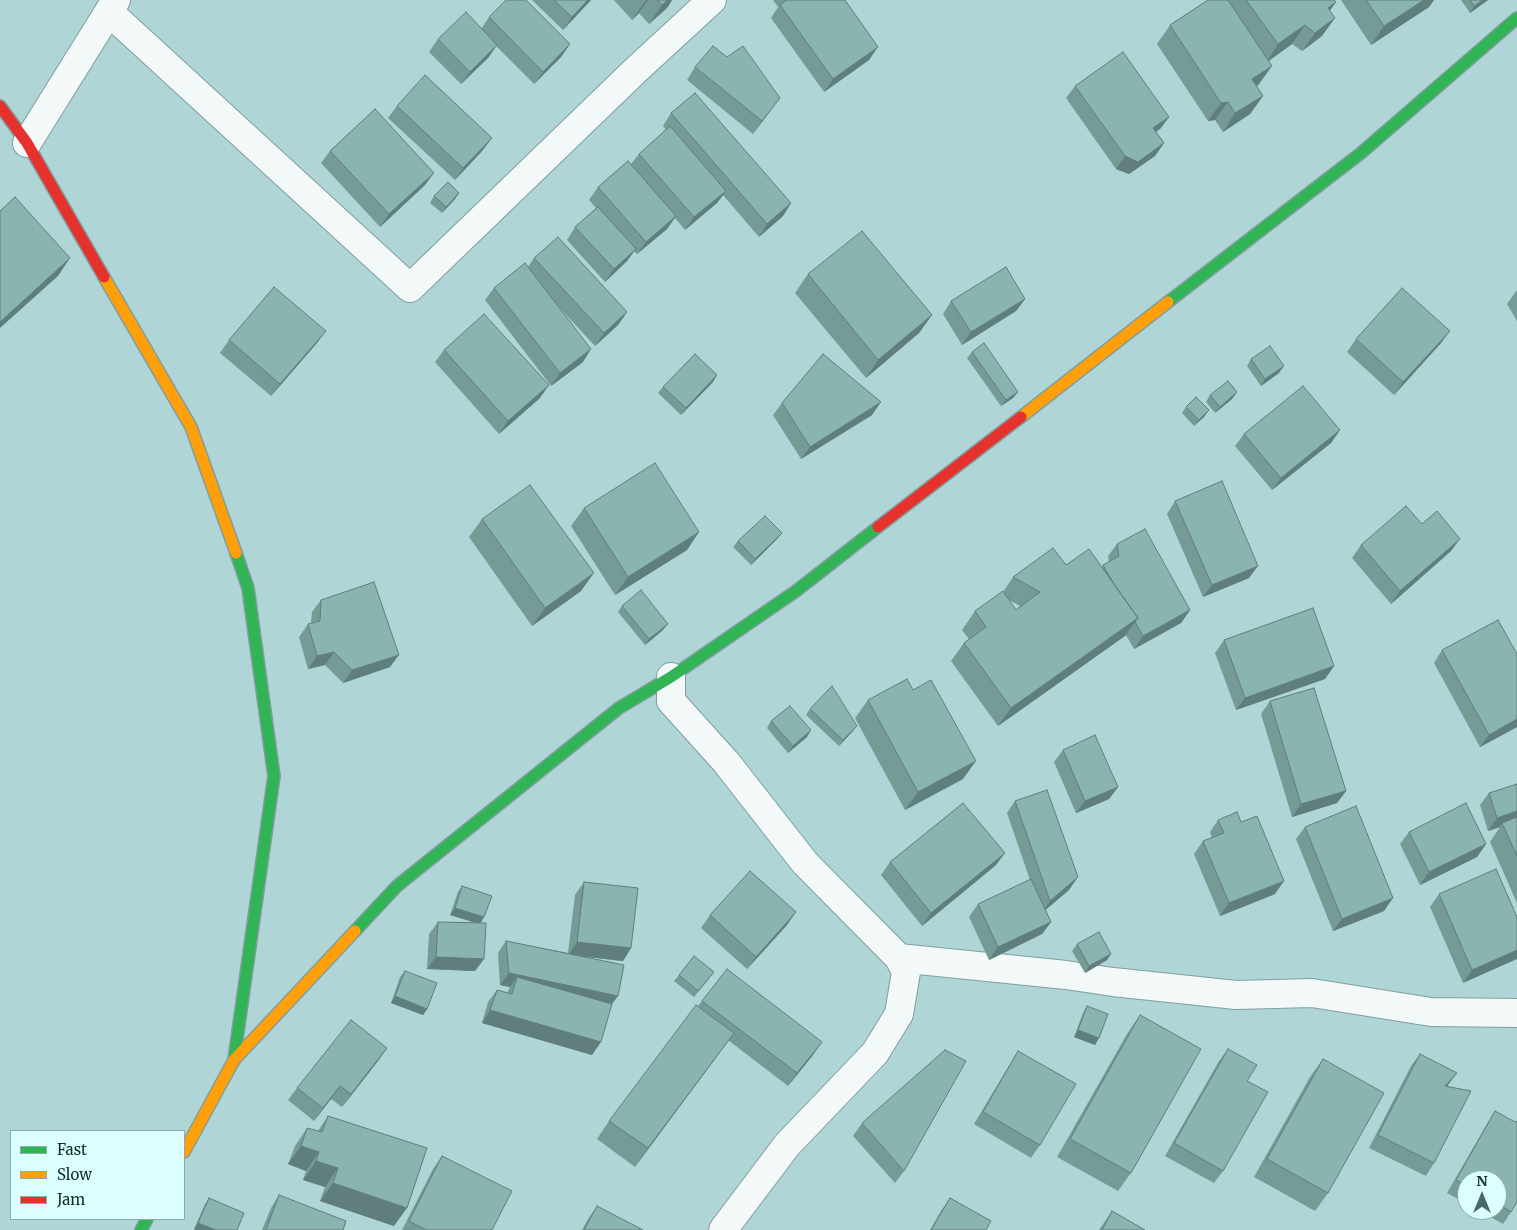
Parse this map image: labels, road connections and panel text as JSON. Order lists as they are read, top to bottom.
{
  "legend": ["Fast", "Slow", "Jam"],
  "north": "top"
}
